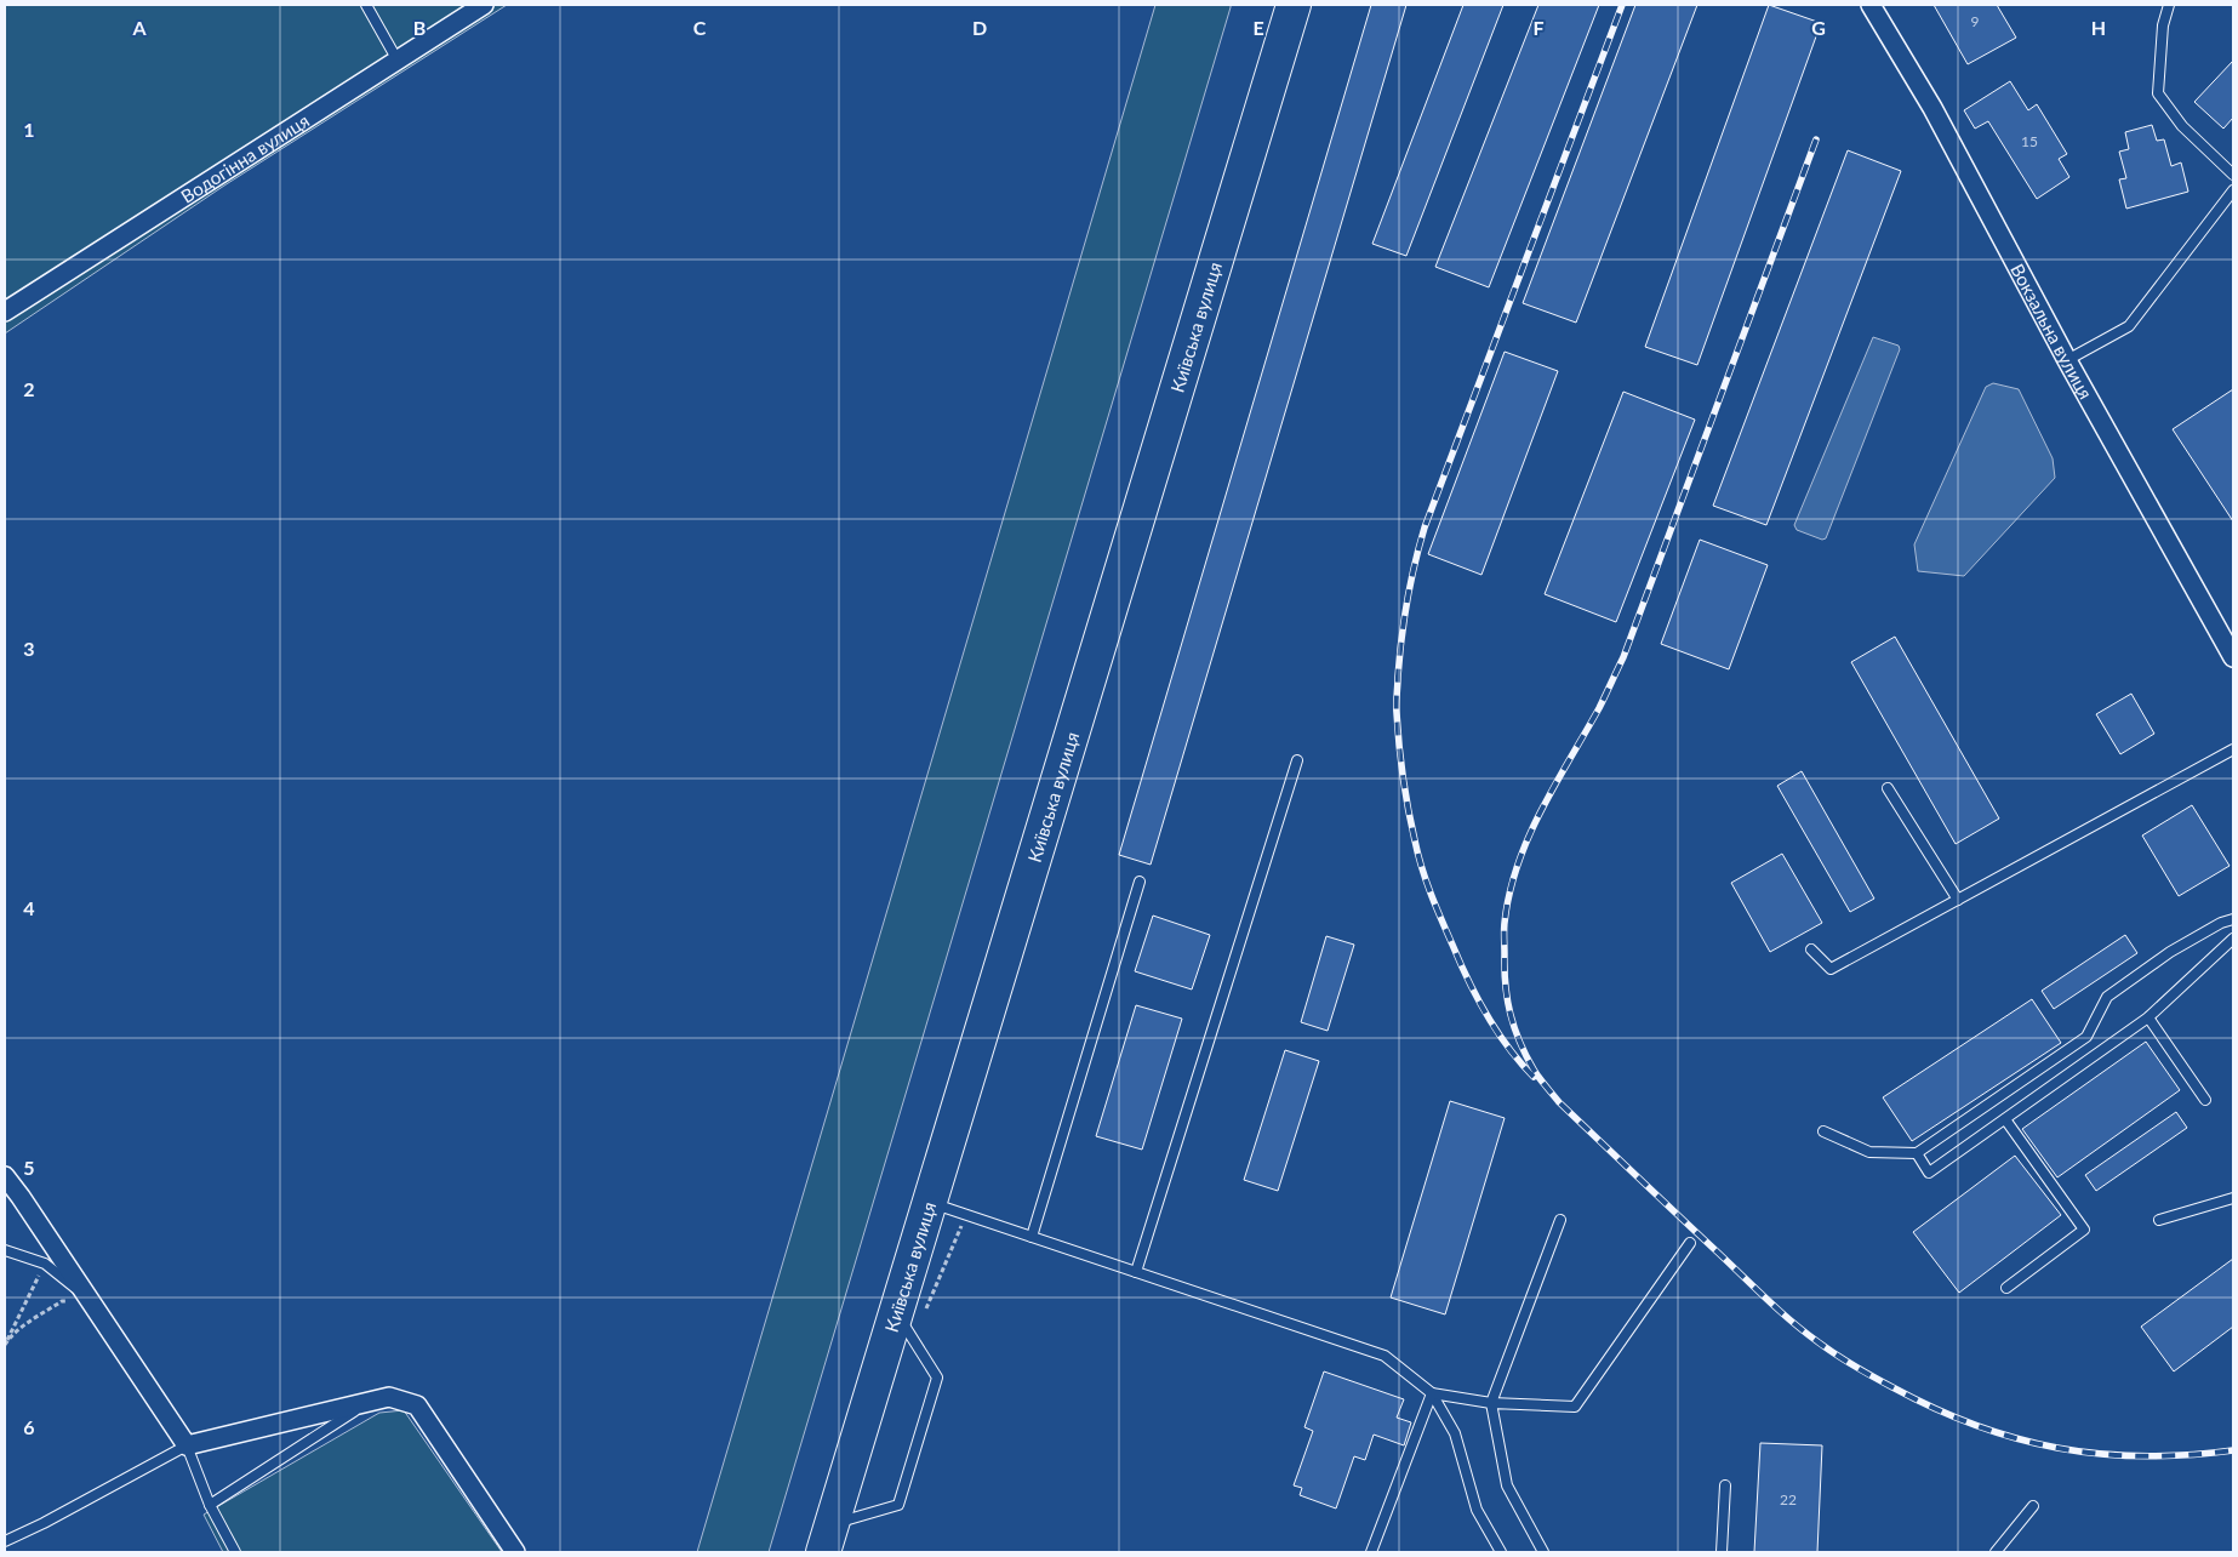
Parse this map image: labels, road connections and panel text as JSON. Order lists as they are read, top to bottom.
{
  "streets": {
    "highway": ["Київська вулиця"],
    "street": ["Водогінна вулиця", "Вокзальна вулиця"]
  },
  "house_numbers": ["9", "15", "22"],
  "grid": {
    "columns": [
      "A",
      "B",
      "C",
      "D",
      "E",
      "F",
      "G",
      "H"
    ],
    "rows": [
      "1",
      "2",
      "3",
      "4",
      "5",
      "6"
    ]
  }
}
